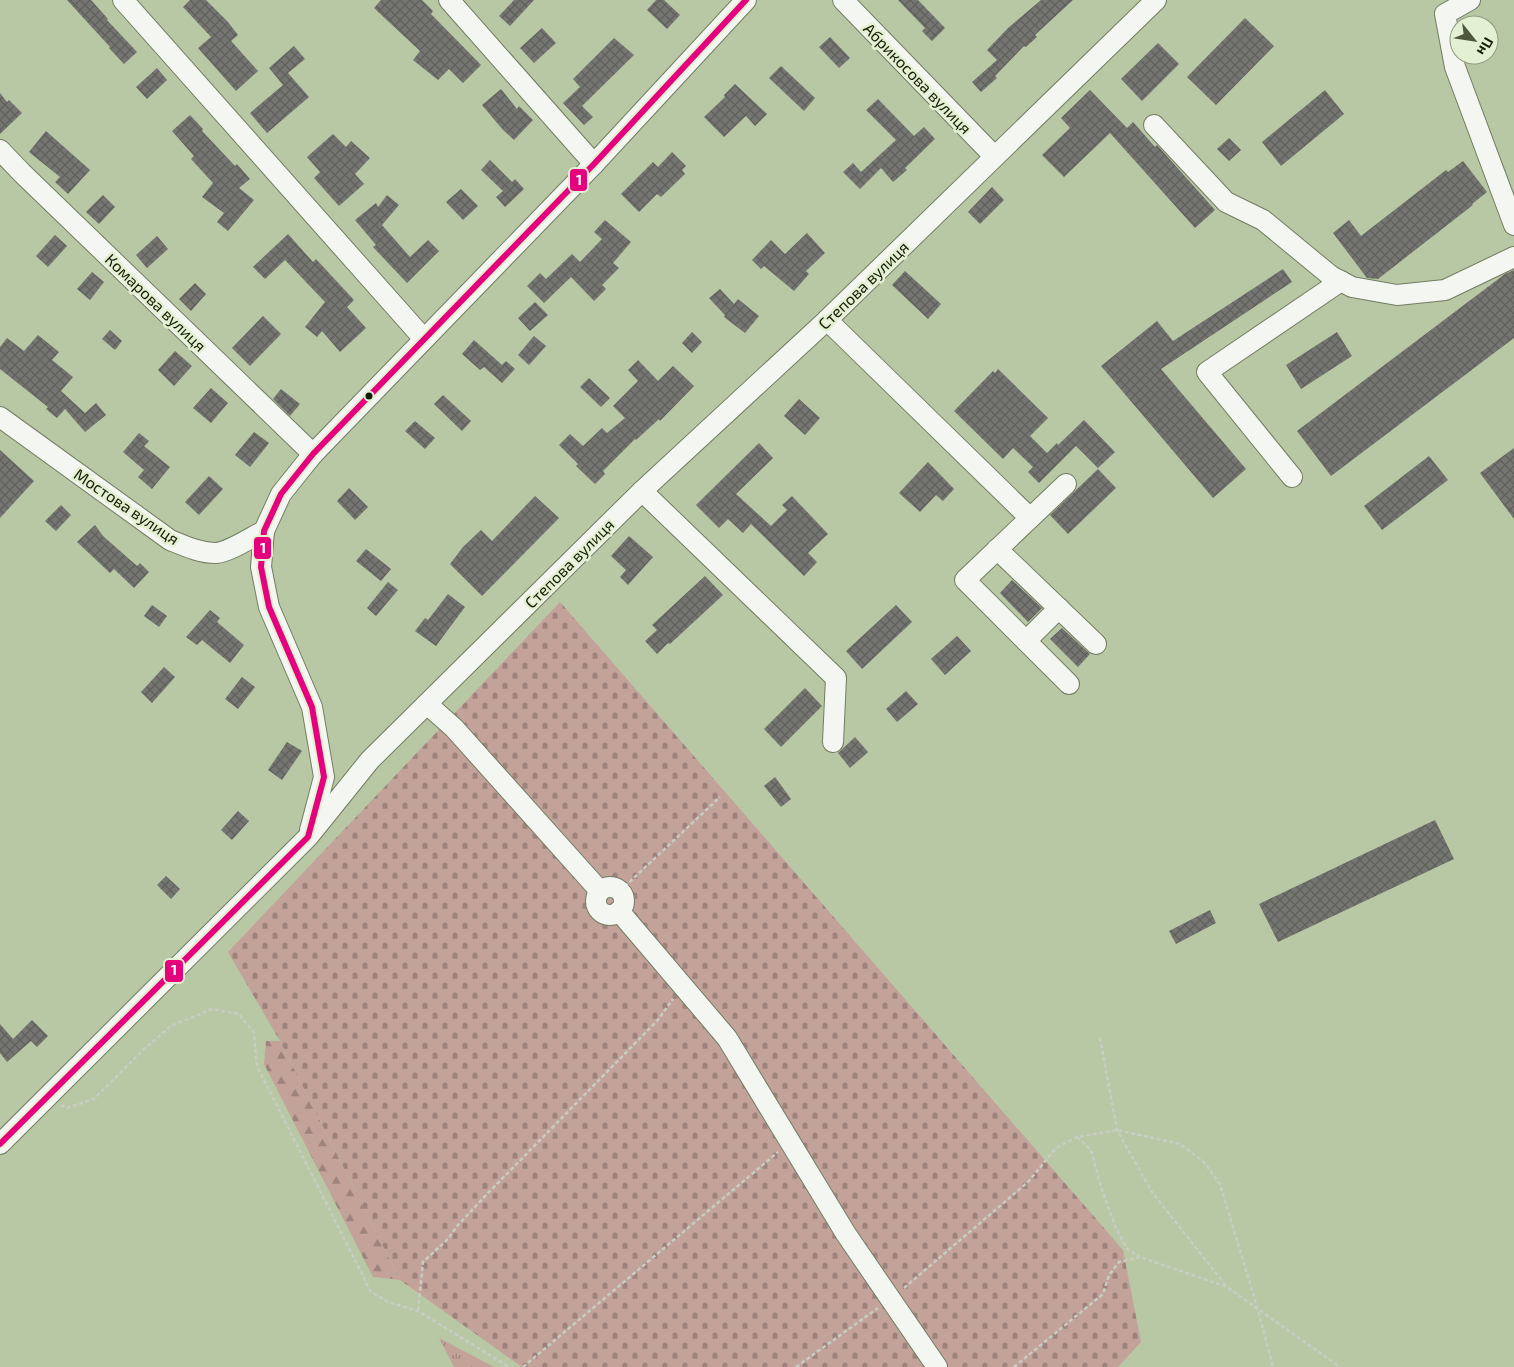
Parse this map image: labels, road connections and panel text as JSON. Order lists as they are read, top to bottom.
{
  "streets": {
    "street": [
      "Абрикосова вулиця",
      "Степова вулиця",
      "Комарова вулиця",
      "Мостова вулиця"
    ]
  },
  "crossings": [
    ["Абрикосова вулиця", "Степова вулиця"]
  ],
  "lines": ["transit line 1"],
  "north": "bottom right"
}
